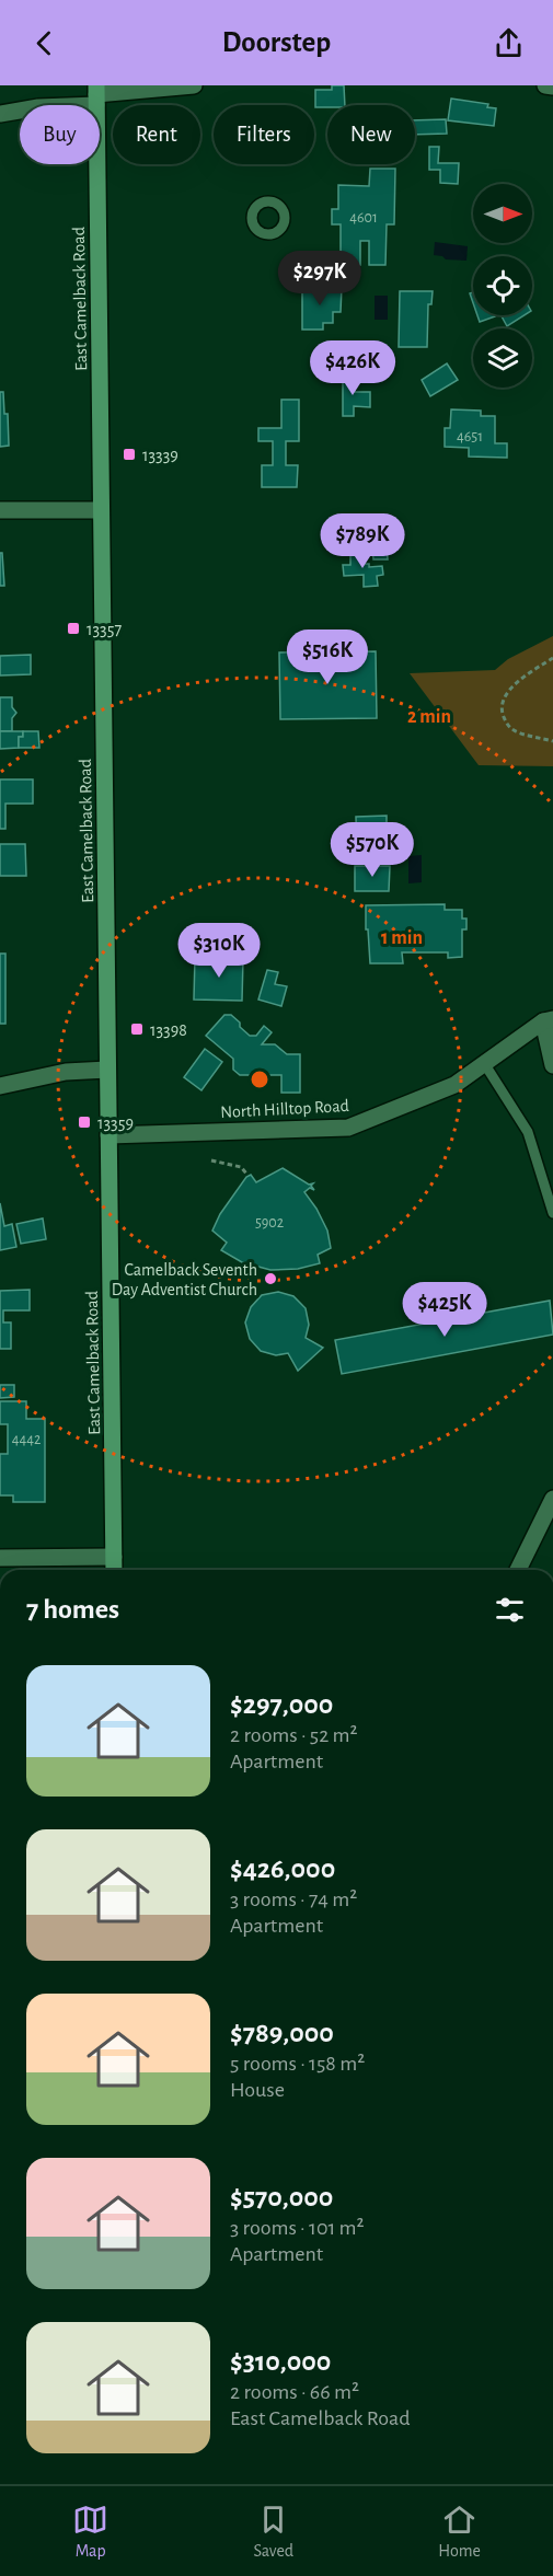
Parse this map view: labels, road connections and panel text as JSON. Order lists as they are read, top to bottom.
{
  "streets": {
    "main road": ["East Camelback Road"],
    "street": ["North Hilltop Road"]
  },
  "crossings": [
    ["East Camelback Road", "North Hilltop Road"]
  ],
  "places": {
    "transit": [
      "13339",
      "13357",
      "13398",
      "13359"
    ],
    "other": ["Camelback Seventh Day Adventist Church"]
  },
  "house_numbers": [
    "4601",
    "4651",
    "5902",
    "4442"
  ],
  "north": "right",
  "page": {
    "header": "Doorstep",
    "chip": [
      "Buy",
      "Rent",
      "Filters",
      "New"
    ],
    "price": [
      "$297K",
      "$426K",
      "$789K",
      "$516K",
      "$570K",
      "$310K",
      "$425K"
    ],
    "heading": "7 homes",
    "list": [
      {
        "name": "$297,000",
        "note": "2 rooms · 52 m² · Apartment"
      },
      {
        "name": "$426,000",
        "note": "3 rooms · 74 m² · Apartment"
      },
      {
        "name": "$789,000",
        "note": "5 rooms · 158 m² · House"
      },
      {
        "name": "$570,000",
        "note": "3 rooms · 101 m² · Apartment"
      },
      {
        "name": "$310,000",
        "note": "2 rooms · 66 m² · East Camelback Road"
      }
    ],
    "tabs": ["Map", "Saved", "Home"]
  },
  "rings": ["2 min", "1 min"]
}
